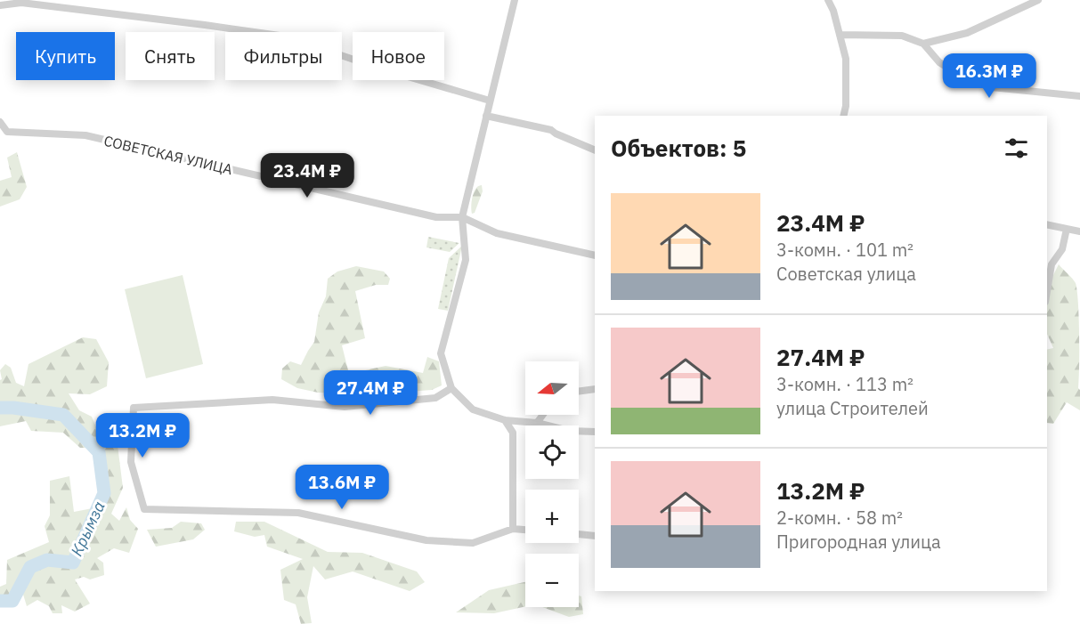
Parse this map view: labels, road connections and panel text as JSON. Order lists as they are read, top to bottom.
{
  "streets": {
    "street": ["СОВЕТСКАЯ УЛИЦА"]
  },
  "water": ["Крымза"],
  "north": "left",
  "page": {
    "chip": [
      "Купить",
      "Снять",
      "Фильтры",
      "Новое"
    ],
    "price": [
      "16.3M ₽",
      "23.4M ₽",
      "27.4M ₽",
      "13.2M ₽",
      "13.6M ₽"
    ],
    "heading": "Объектов: 5",
    "list": [
      {
        "name": "23.4M ₽",
        "note": "3-комн. · 101 m² · Советская улица"
      },
      {
        "name": "27.4M ₽",
        "note": "3-комн. · 113 m² · улица Строителей"
      },
      {
        "name": "13.2M ₽",
        "note": "2-комн. · 58 m² · Пригородная улица"
      }
    ],
    "map_buttons": ["+", "−"]
  }
}
